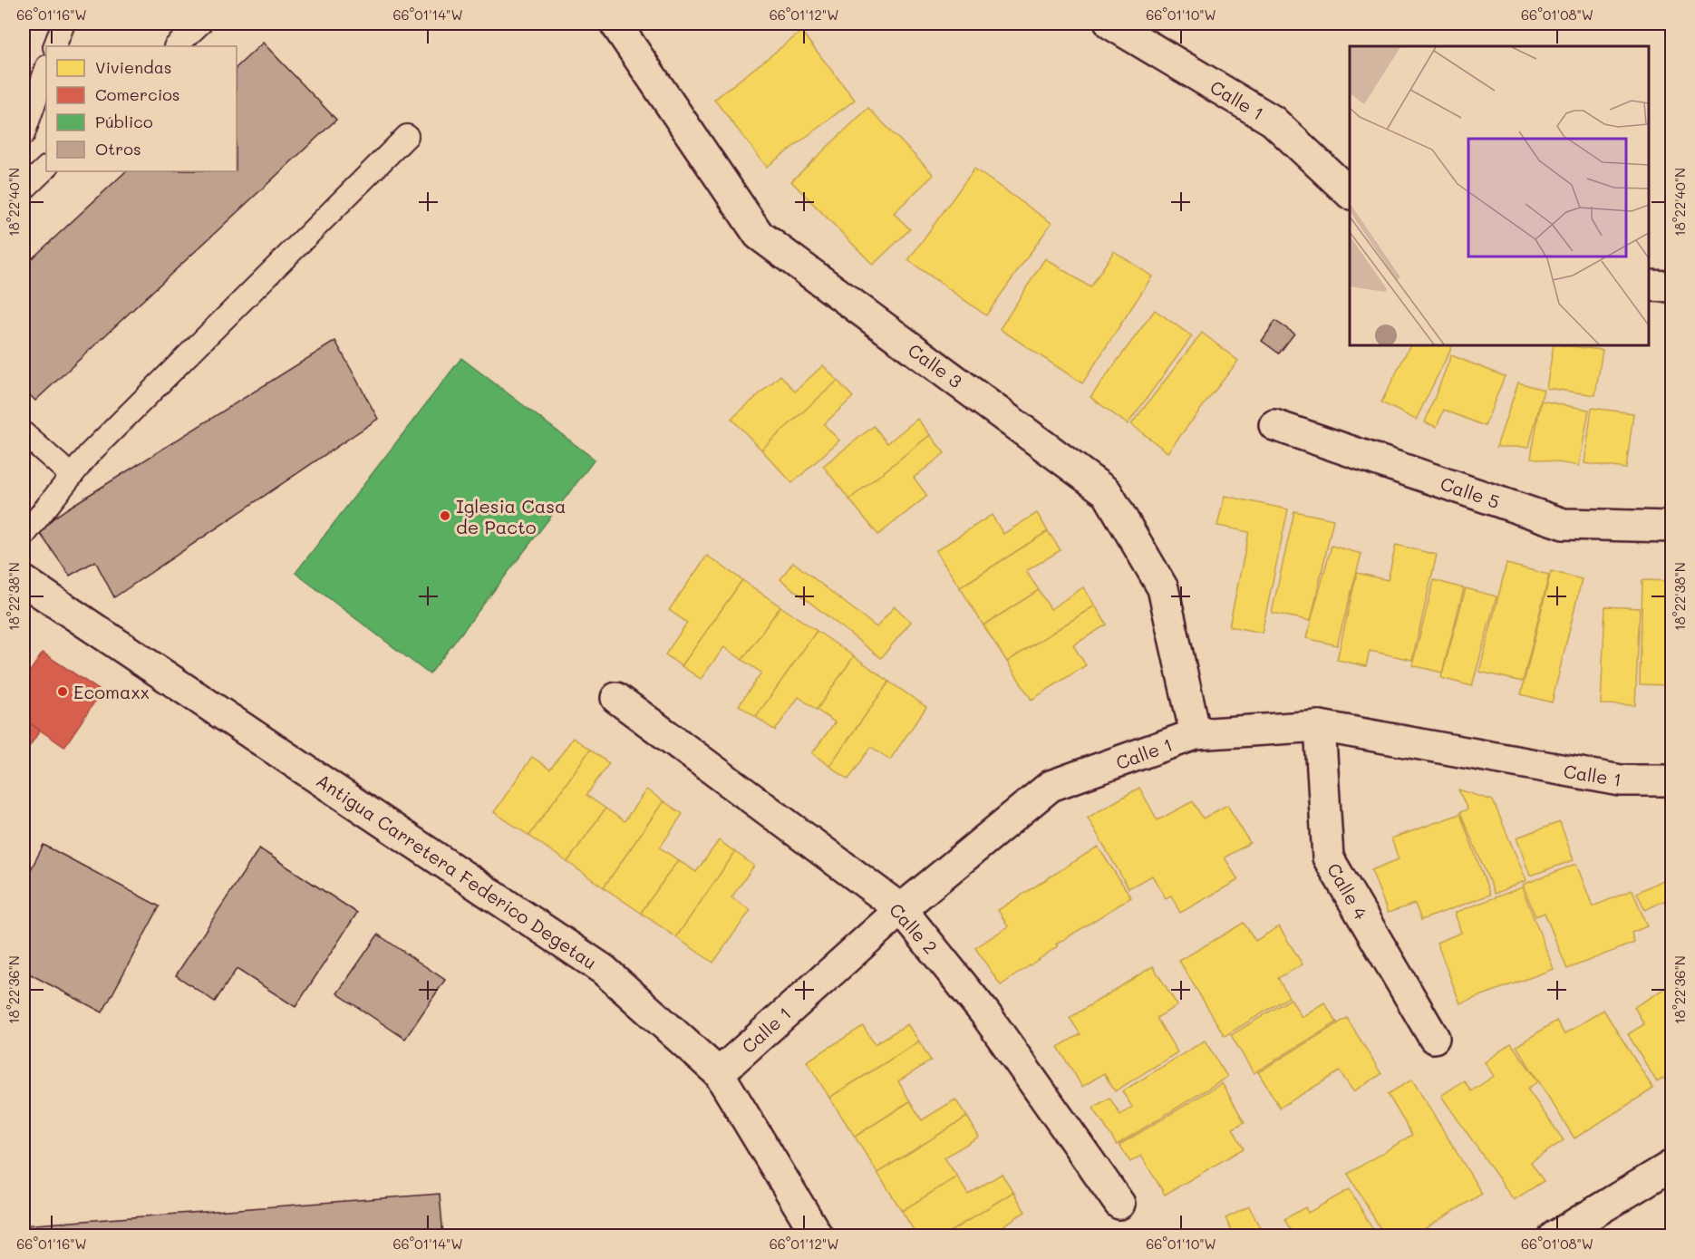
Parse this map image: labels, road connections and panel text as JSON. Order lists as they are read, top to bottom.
{
  "streets": {
    "street": [
      "Calle 1",
      "Calle 3",
      "Calle 5",
      "Antigua Carretera Federico Degetau",
      "Calle 4",
      "Calle 2"
    ]
  },
  "crossings": [
    ["Calle 1", "Calle 3"],
    ["Calle 1", "Antigua Carretera Federico Degetau"],
    ["Calle 1", "Calle 4"],
    ["Calle 1", "Calle 2"]
  ],
  "places": ["Iglesia Casa de Pacto", "Ecomaxx"],
  "legend": [
    "Viviendas",
    "Comercios",
    "Público",
    "Otros"
  ],
  "coordinates": [
    "66°01'16\"W",
    "66°01'14\"W",
    "66°01'12\"W",
    "66°01'10\"W",
    "66°01'08\"W",
    "18°22'40\"N",
    "18°22'38\"N",
    "18°22'36\"N"
  ]
}
